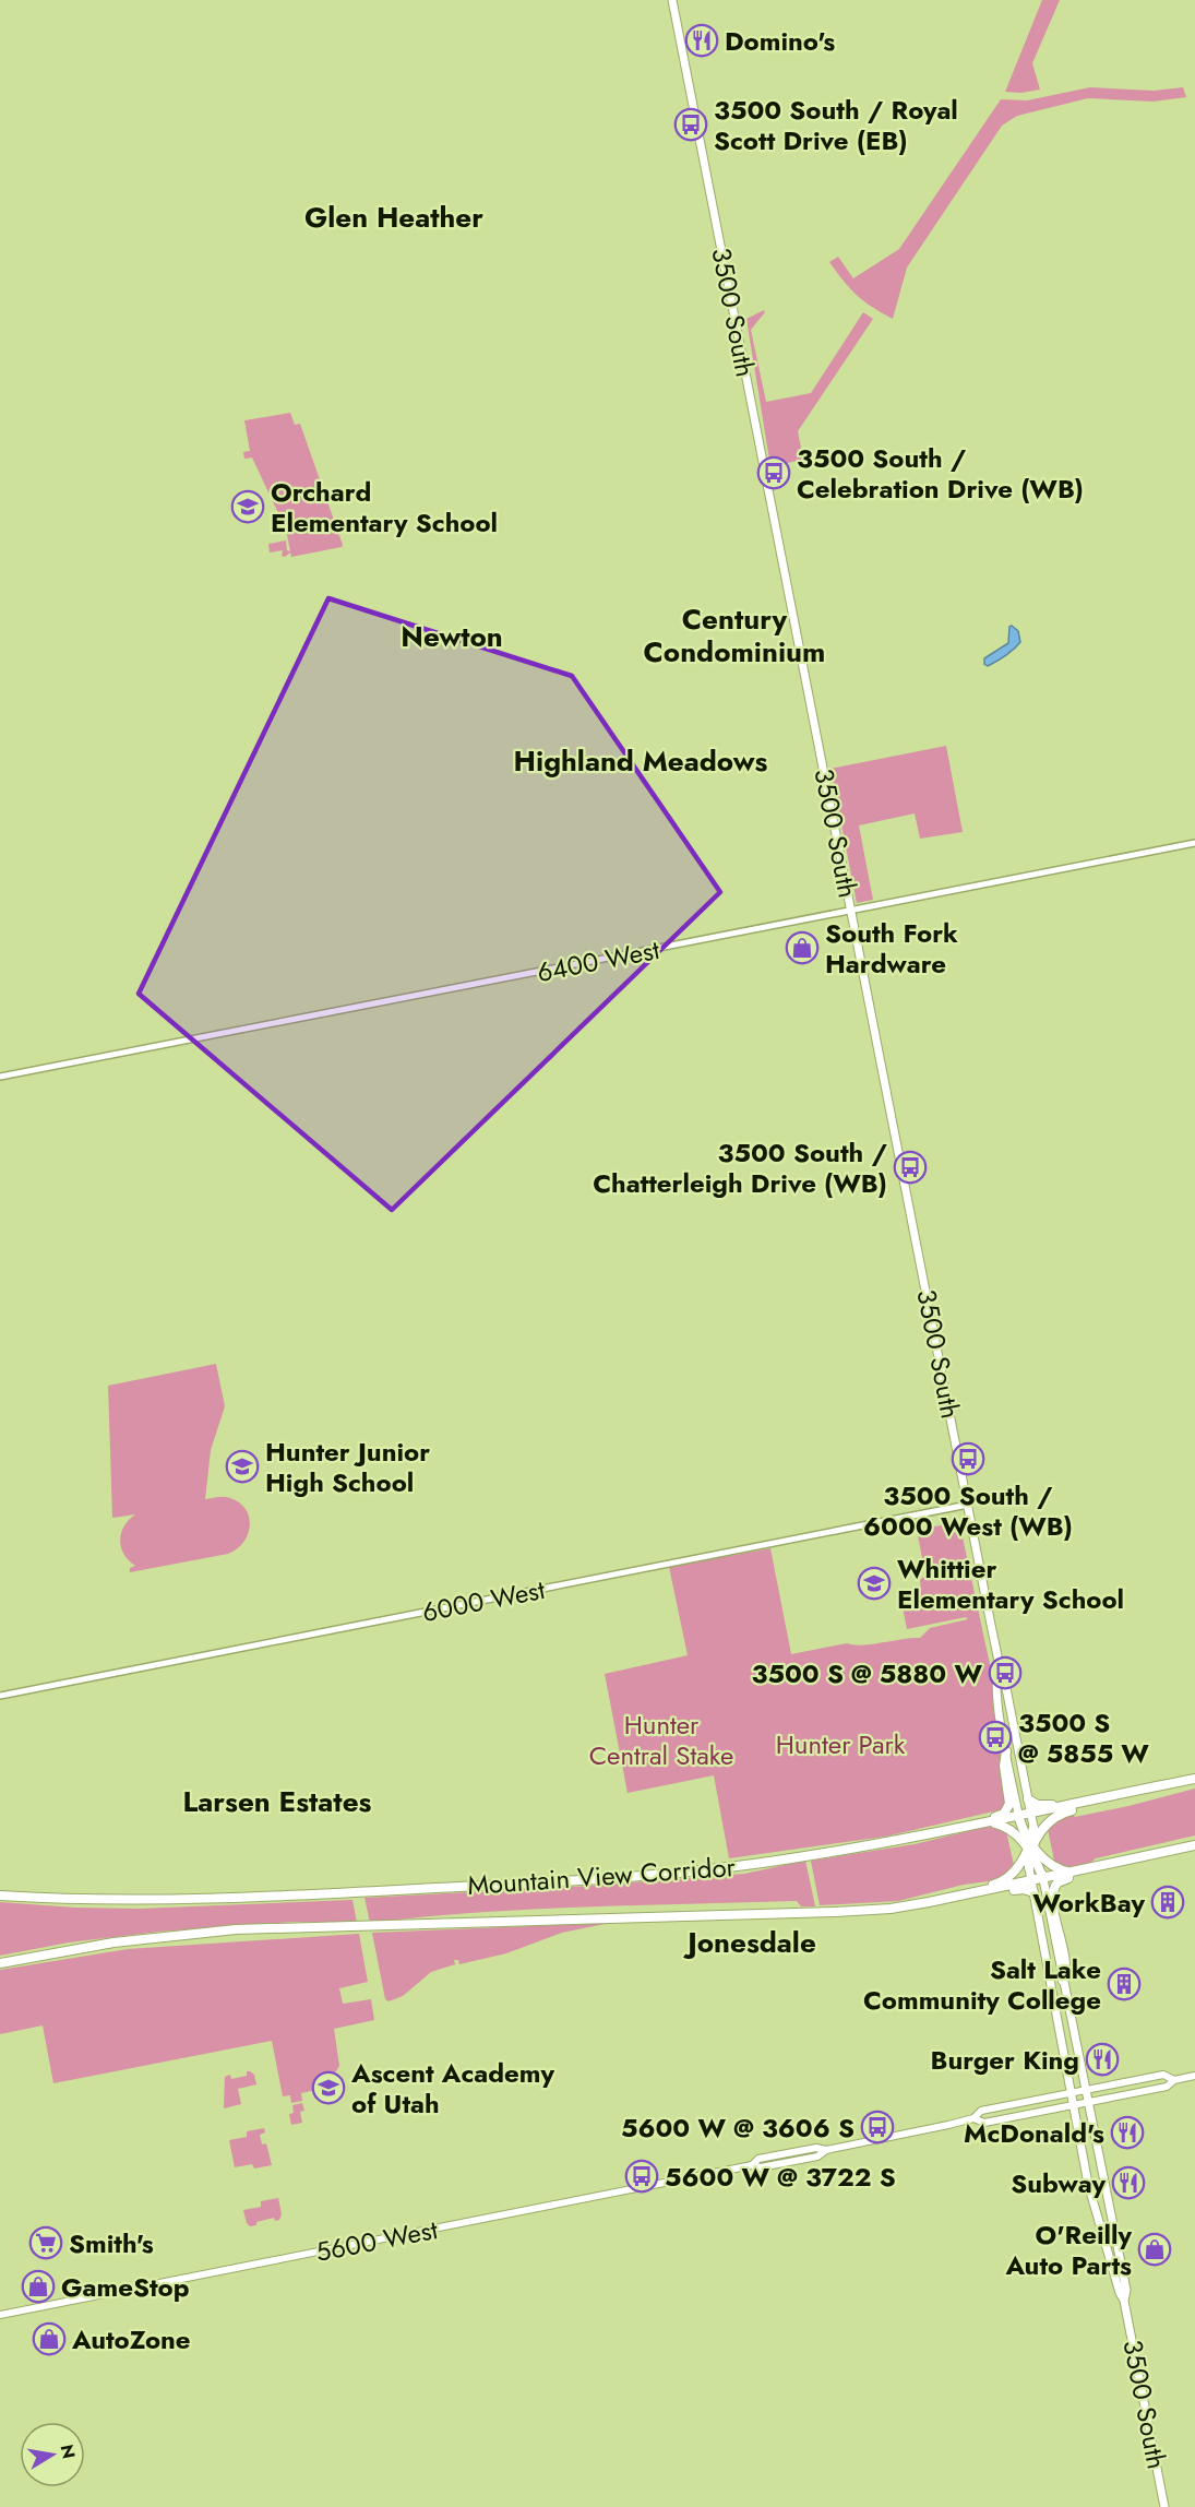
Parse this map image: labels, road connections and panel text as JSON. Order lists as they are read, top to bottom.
{
  "streets": {
    "highway": ["Mountain View Corridor"],
    "main road": ["3500 South", "5600 West"],
    "street": ["6400 West", "6000 West"]
  },
  "crossings": [
    ["3500 South", "6400 West"],
    ["3500 South", "6000 West"],
    ["3500 South", "Mountain View Corridor"],
    ["3500 South", "5600 West"]
  ],
  "districts": [
    "Glen Heather",
    "Century Condominium",
    "Newton",
    "Highland Meadows",
    "Larsen Estates",
    "Jonesdale"
  ],
  "parks": ["Hunter Central Stake", "Hunter Park"],
  "places": {
    "restaurant": [
      "Domino's",
      "Burger King",
      "McDonald's",
      "Subway"
    ],
    "bus stop": [
      "3500 South / Royal Scott Drive (EB)",
      "3500 South / Celebration Drive (WB)",
      "3500 South / Chatterleigh Drive (WB)",
      "3500 South / 6000 West (WB)",
      "3500 S @ 5880 W",
      "3500 S @ 5855 W",
      "5600 W @ 3606 S",
      "5600 W @ 3722 S"
    ],
    "school or university": [
      "Orchard Elementary School",
      "Hunter Junior High School",
      "Whittier Elementary School",
      "Ascent Academy of Utah"
    ],
    "shop": [
      "South Fork Hardware",
      "O'Reilly Auto Parts",
      "GameStop",
      "AutoZone"
    ],
    "building": ["WorkBay", "Salt Lake Community College"],
    "supermarket": ["Smith's"]
  },
  "north": "right"
}
